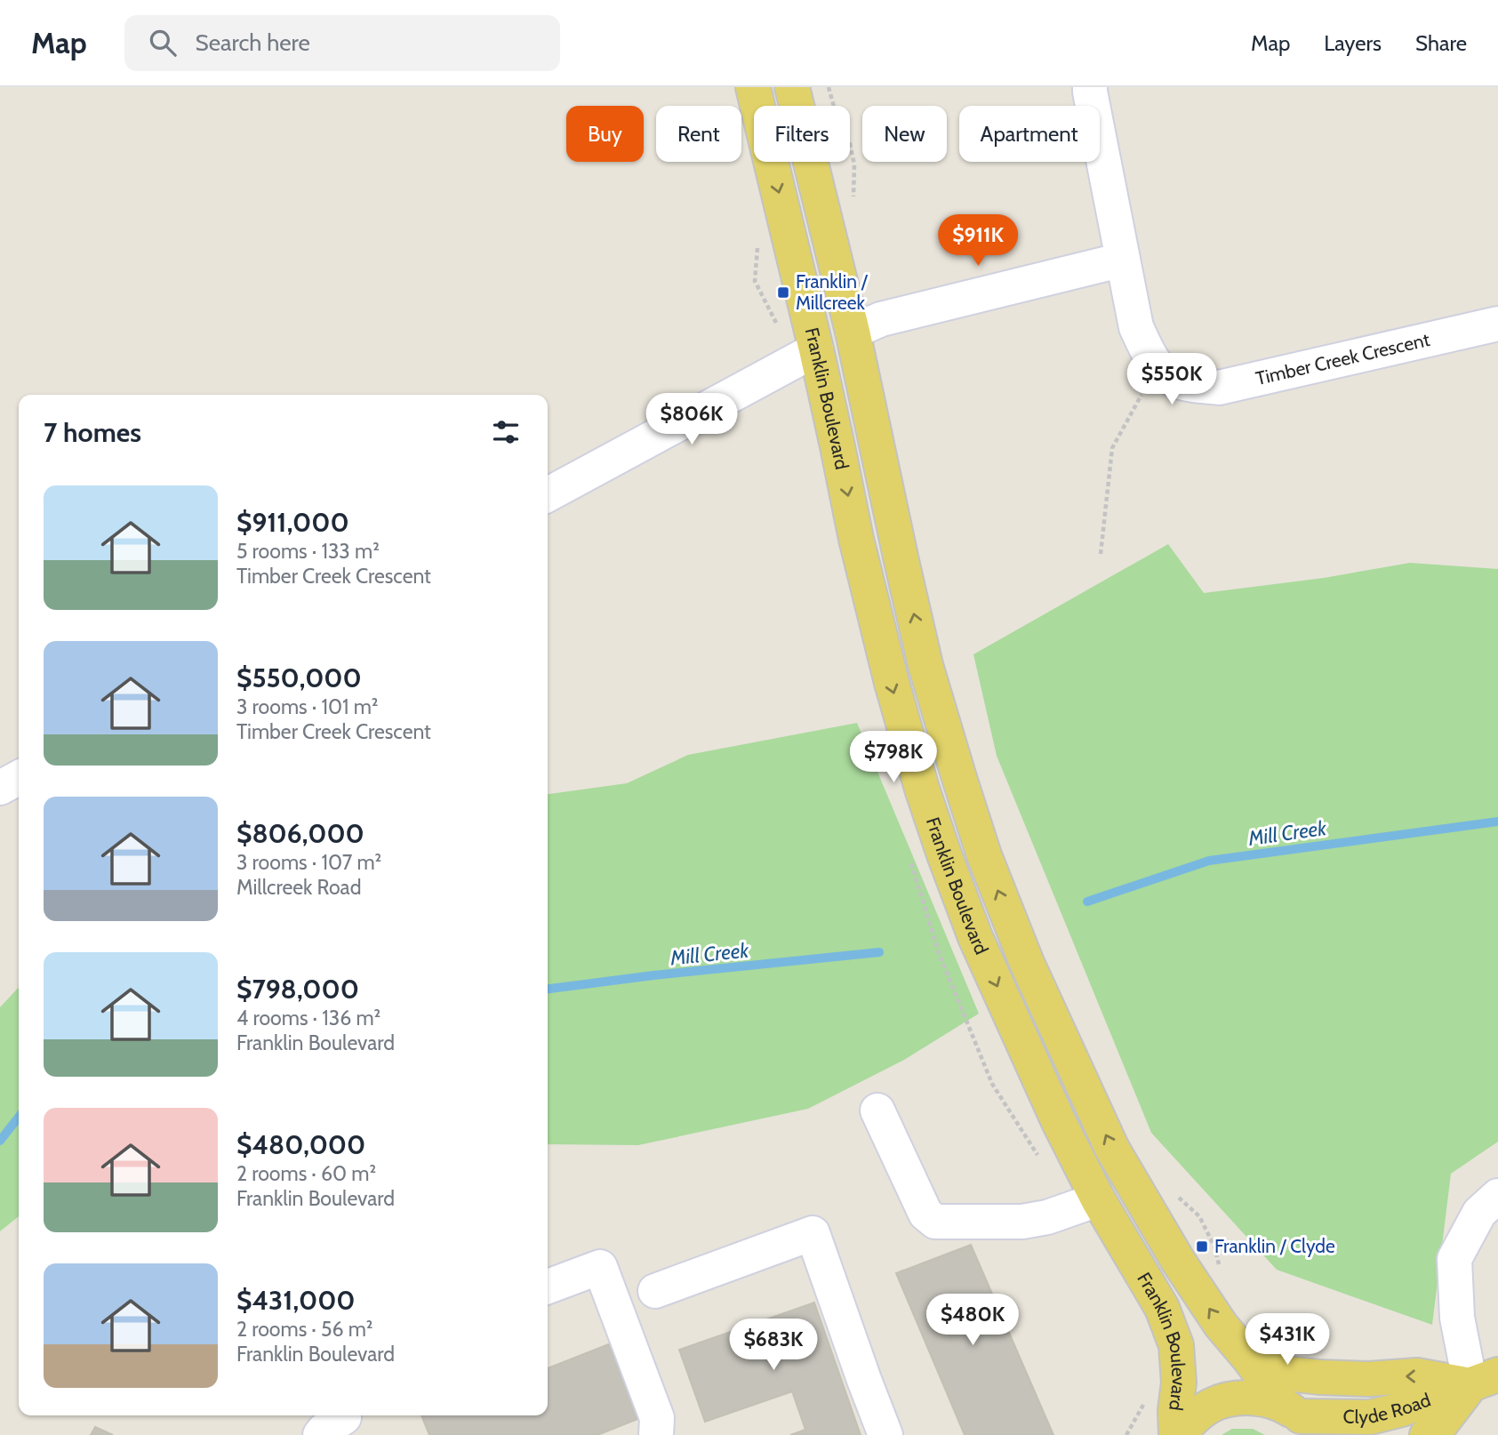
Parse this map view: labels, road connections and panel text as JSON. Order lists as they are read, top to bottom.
{
  "streets": {
    "main road": ["Franklin Boulevard", "Clyde Road"],
    "street": ["Timber Creek Crescent"]
  },
  "crossings": [
    ["Franklin Boulevard", "Clyde Road"]
  ],
  "water": ["Mill Creek"],
  "places": {
    "transit": ["Franklin / Millcreek", "Franklin / Clyde"]
  },
  "page": {
    "header": "Map",
    "search": "Search here",
    "nav": ["Map", "Layers", "Share"],
    "chip": [
      "Buy",
      "Rent",
      "Filters",
      "New",
      "Apartment"
    ],
    "price": [
      "$911K",
      "$550K",
      "$806K",
      "$798K",
      "$480K",
      "$431K",
      "$683K"
    ],
    "heading": "7 homes",
    "list": [
      {
        "name": "$911,000",
        "note": "5 rooms · 133 m² · Timber Creek Crescent"
      },
      {
        "name": "$550,000",
        "note": "3 rooms · 101 m² · Timber Creek Crescent"
      },
      {
        "name": "$806,000",
        "note": "3 rooms · 107 m² · Millcreek Road"
      },
      {
        "name": "$798,000",
        "note": "4 rooms · 136 m² · Franklin Boulevard"
      },
      {
        "name": "$480,000",
        "note": "2 rooms · 60 m² · Franklin Boulevard"
      },
      {
        "name": "$431,000",
        "note": "2 rooms · 56 m² · Franklin Boulevard"
      }
    ]
  }
}
